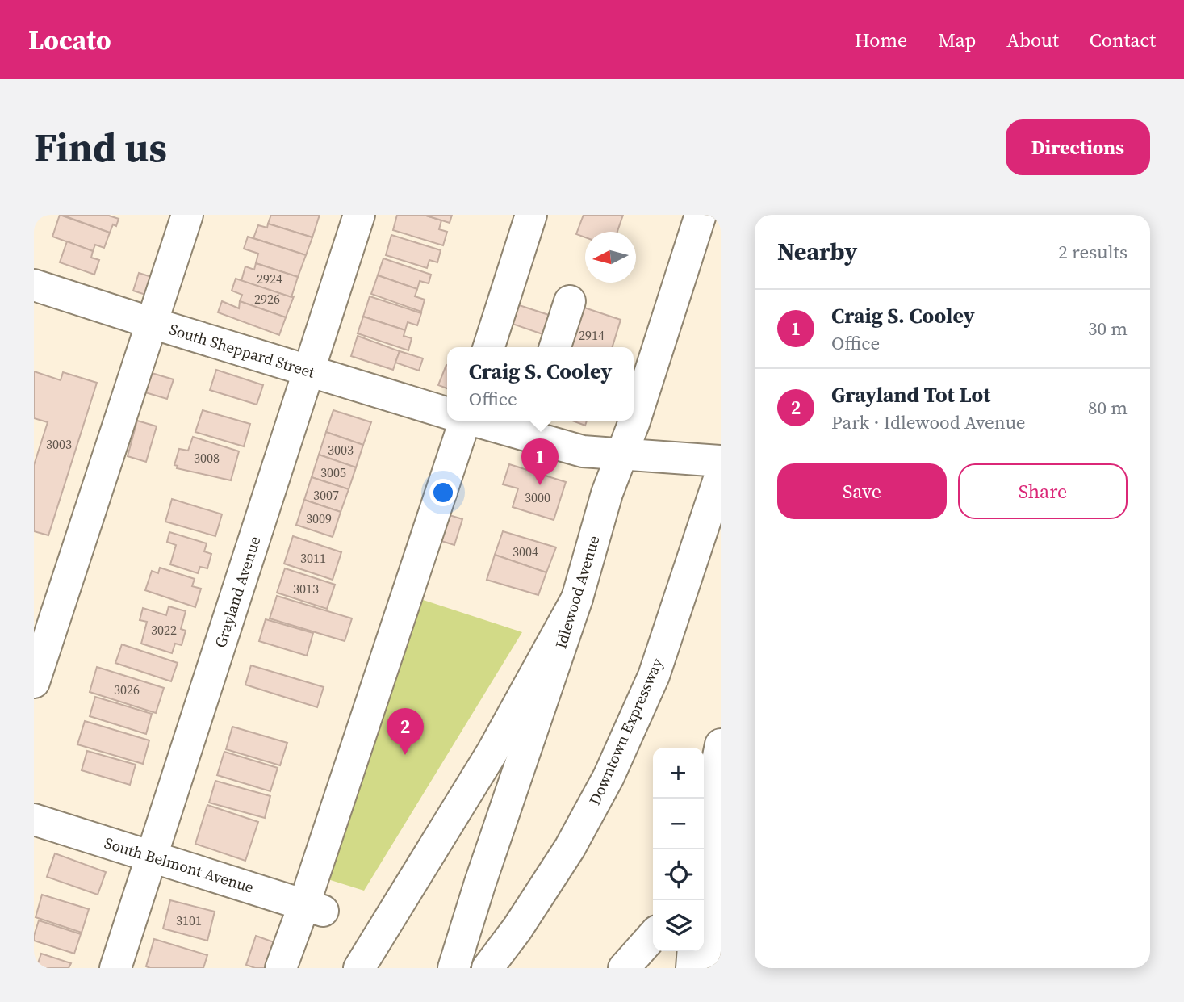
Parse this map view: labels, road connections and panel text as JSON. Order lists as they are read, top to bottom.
{
  "streets": {
    "main road": [
      "South Sheppard Street",
      "Grayland Avenue",
      "Idlewood Avenue",
      "Downtown Expressway",
      "South Belmont Avenue"
    ]
  },
  "crossings": [
    ["South Sheppard Street", "Grayland Avenue"],
    ["South Sheppard Street", "Idlewood Avenue"],
    ["Grayland Avenue", "South Belmont Avenue"]
  ],
  "house_numbers": [
    "2924",
    "2926",
    "2914",
    "3003",
    "3003",
    "3008",
    "3005",
    "3007",
    "3000",
    "3009",
    "3004",
    "3011",
    "3013",
    "3022",
    "3026",
    "3101"
  ],
  "north": "left",
  "page": {
    "header": "Locato",
    "nav": [
      "Home",
      "Map",
      "About",
      "Contact"
    ],
    "buttons": [
      "Directions",
      ["Save", "Share"]
    ],
    "title": "Find us",
    "heading": ["Nearby", "2 results"],
    "list": [
      {
        "mark": "1",
        "name": "Craig S. Cooley",
        "note": "Office",
        "value": "30 m"
      },
      {
        "mark": "2",
        "name": "Grayland Tot Lot",
        "note": "Park · Idlewood Avenue",
        "value": "80 m"
      }
    ],
    "popup": ["Craig S. Cooley", "Office"],
    "pins": ["1", "2"],
    "map_buttons": ["+", "−"]
  }
}
